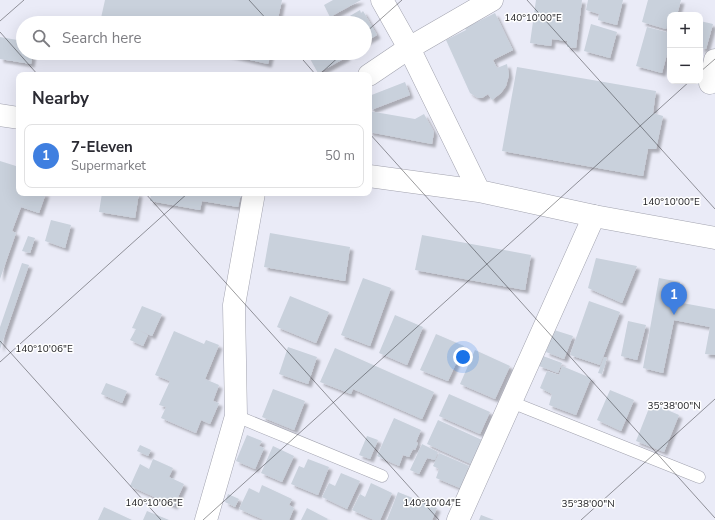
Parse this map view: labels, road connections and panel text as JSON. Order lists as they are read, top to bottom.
{
  "page": {
    "map_buttons": ["+", "−"],
    "search": "Search here",
    "heading": "Nearby",
    "list": [
      {
        "mark": "1",
        "name": "7-Eleven",
        "note": "Supermarket",
        "value": "50 m"
      }
    ],
    "pins": "1"
  },
  "coordinates": [
    "140°10'00\"E",
    "140°10'06\"E",
    "35°38'00\"N",
    "140°10'04\"E"
  ]
}
